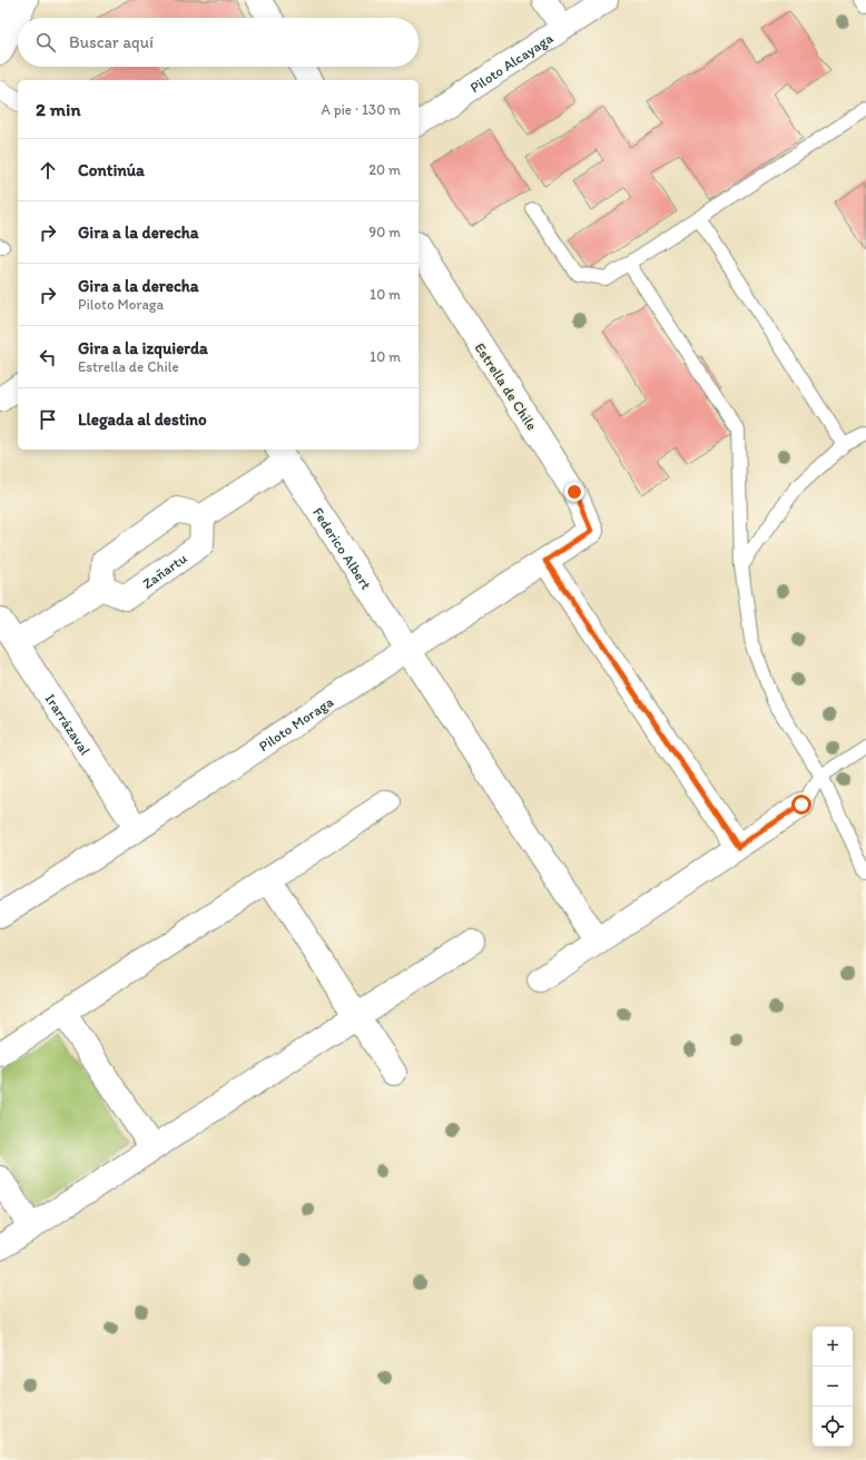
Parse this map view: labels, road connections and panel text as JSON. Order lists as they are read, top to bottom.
{
  "streets": {
    "street": [
      "Piloto Alcayaga",
      "Estrella de Chile",
      "Federico Albert",
      "Zañartu",
      "Piloto Moraga",
      "Irarrázaval"
    ]
  },
  "crossings": [
    ["Estrella de Chile", "Piloto Moraga"],
    ["Federico Albert", "Piloto Moraga"],
    ["Piloto Moraga", "Irarrázaval"]
  ],
  "page": {
    "search": "Buscar aquí",
    "heading": ["2 min", "A pie · 130 m"],
    "list": [
      ["Continúa", "20 m"],
      ["Gira a la derecha", "90 m"],
      ["Gira a la derecha", "Piloto Moraga", "10 m"],
      ["Gira a la izquierda", "Estrella de Chile", "10 m"],
      "Llegada al destino"
    ],
    "map_buttons": ["+", "−"]
  }
}
